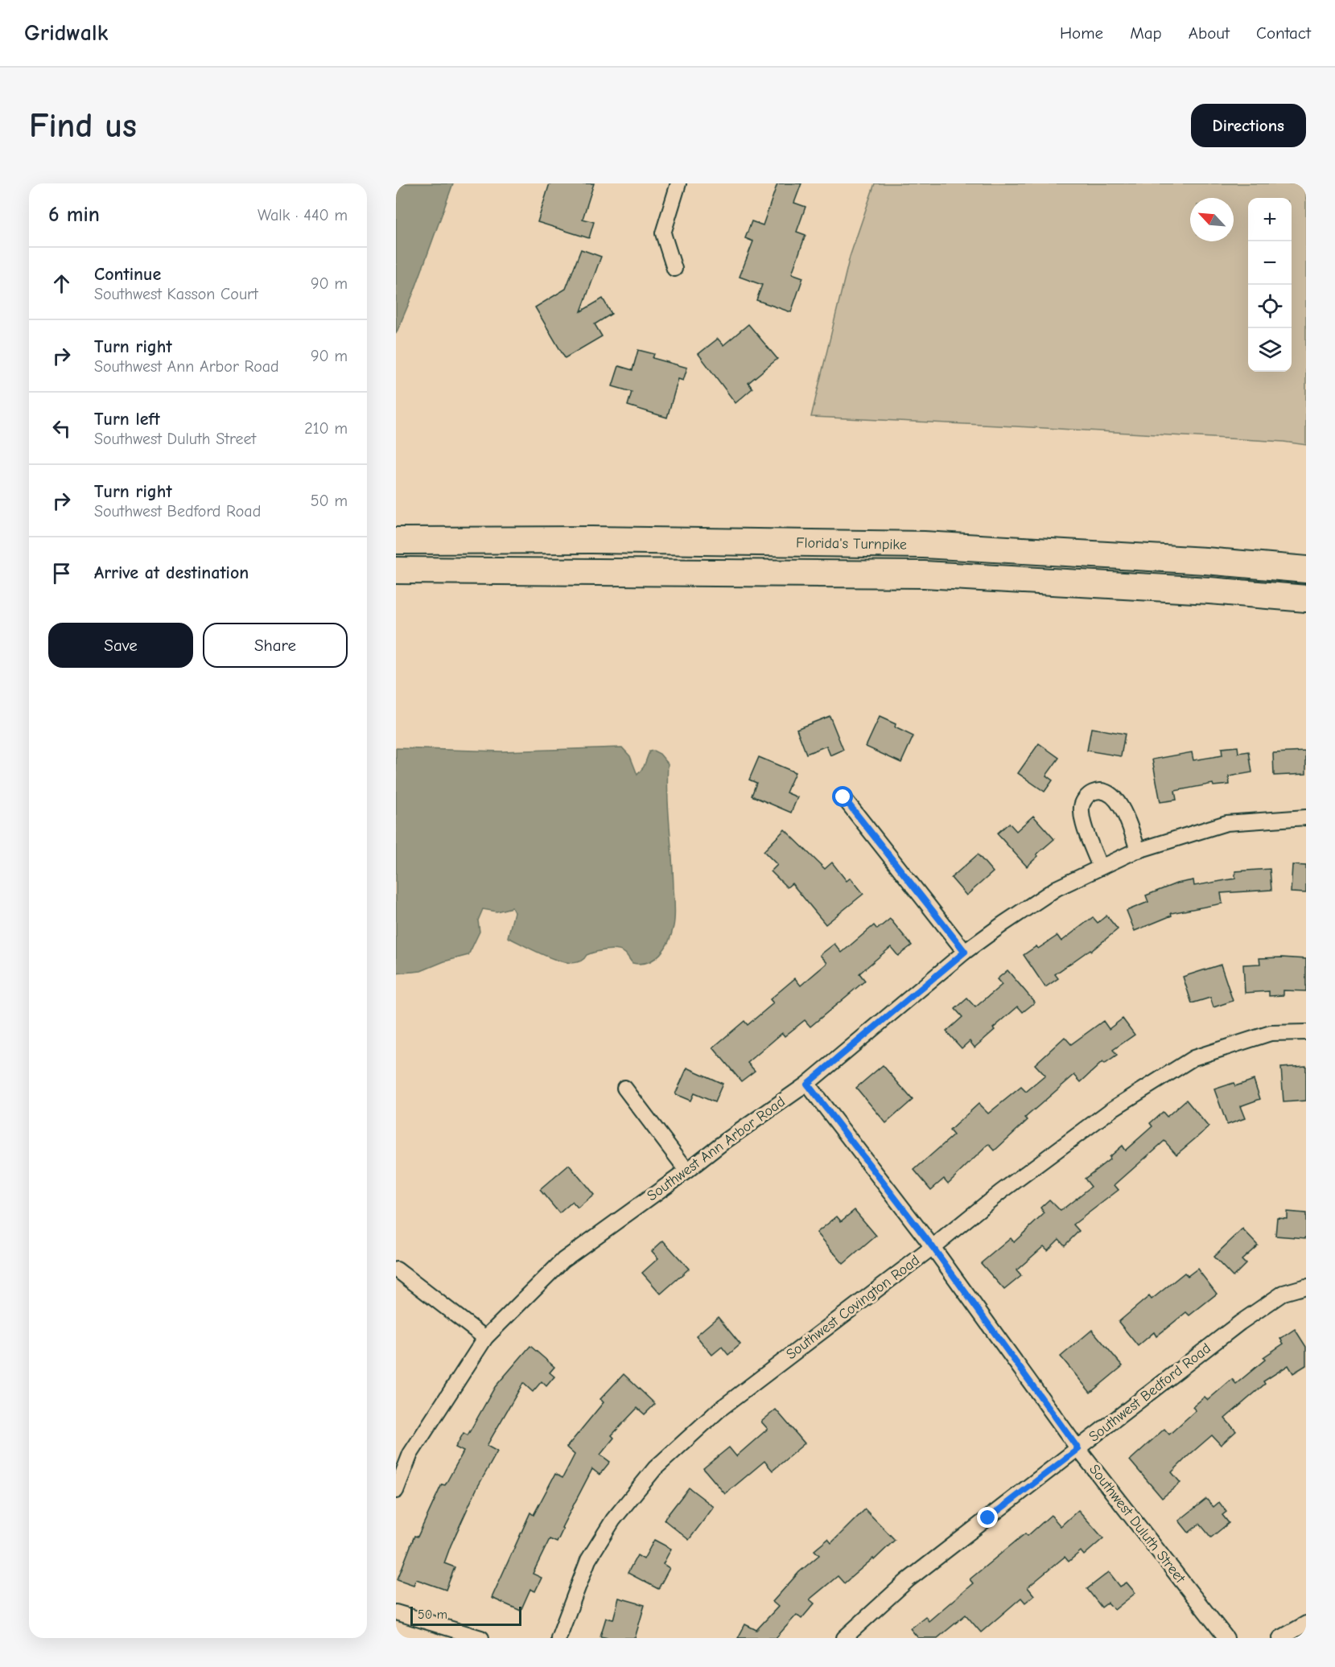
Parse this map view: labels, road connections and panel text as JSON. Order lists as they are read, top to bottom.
{
  "streets": {
    "highway": ["Florida's Turnpike"],
    "street": [
      "Southwest Ann Arbor Road",
      "Southwest Covington Road",
      "Southwest Bedford Road",
      "Southwest Duluth Street"
    ]
  },
  "crossings": [
    ["Southwest Ann Arbor Road", "Southwest Duluth Street"],
    ["Southwest Covington Road", "Southwest Duluth Street"],
    ["Southwest Bedford Road", "Southwest Duluth Street"]
  ],
  "scale_bar": "50 m",
  "north": "top left",
  "page": {
    "header": "Gridwalk",
    "nav": [
      "Home",
      "Map",
      "About",
      "Contact"
    ],
    "buttons": [
      "Directions",
      ["Save", "Share"]
    ],
    "title": "Find us",
    "heading": ["6 min", "Walk · 440 m"],
    "map_buttons": ["+", "−"],
    "list": [
      ["Continue", "Southwest Kasson Court", "90 m"],
      ["Turn right", "Southwest Ann Arbor Road", "90 m"],
      ["Turn left", "Southwest Duluth Street", "210 m"],
      ["Turn right", "Southwest Bedford Road", "50 m"],
      "Arrive at destination"
    ],
    "scale": "50 m"
  }
}
